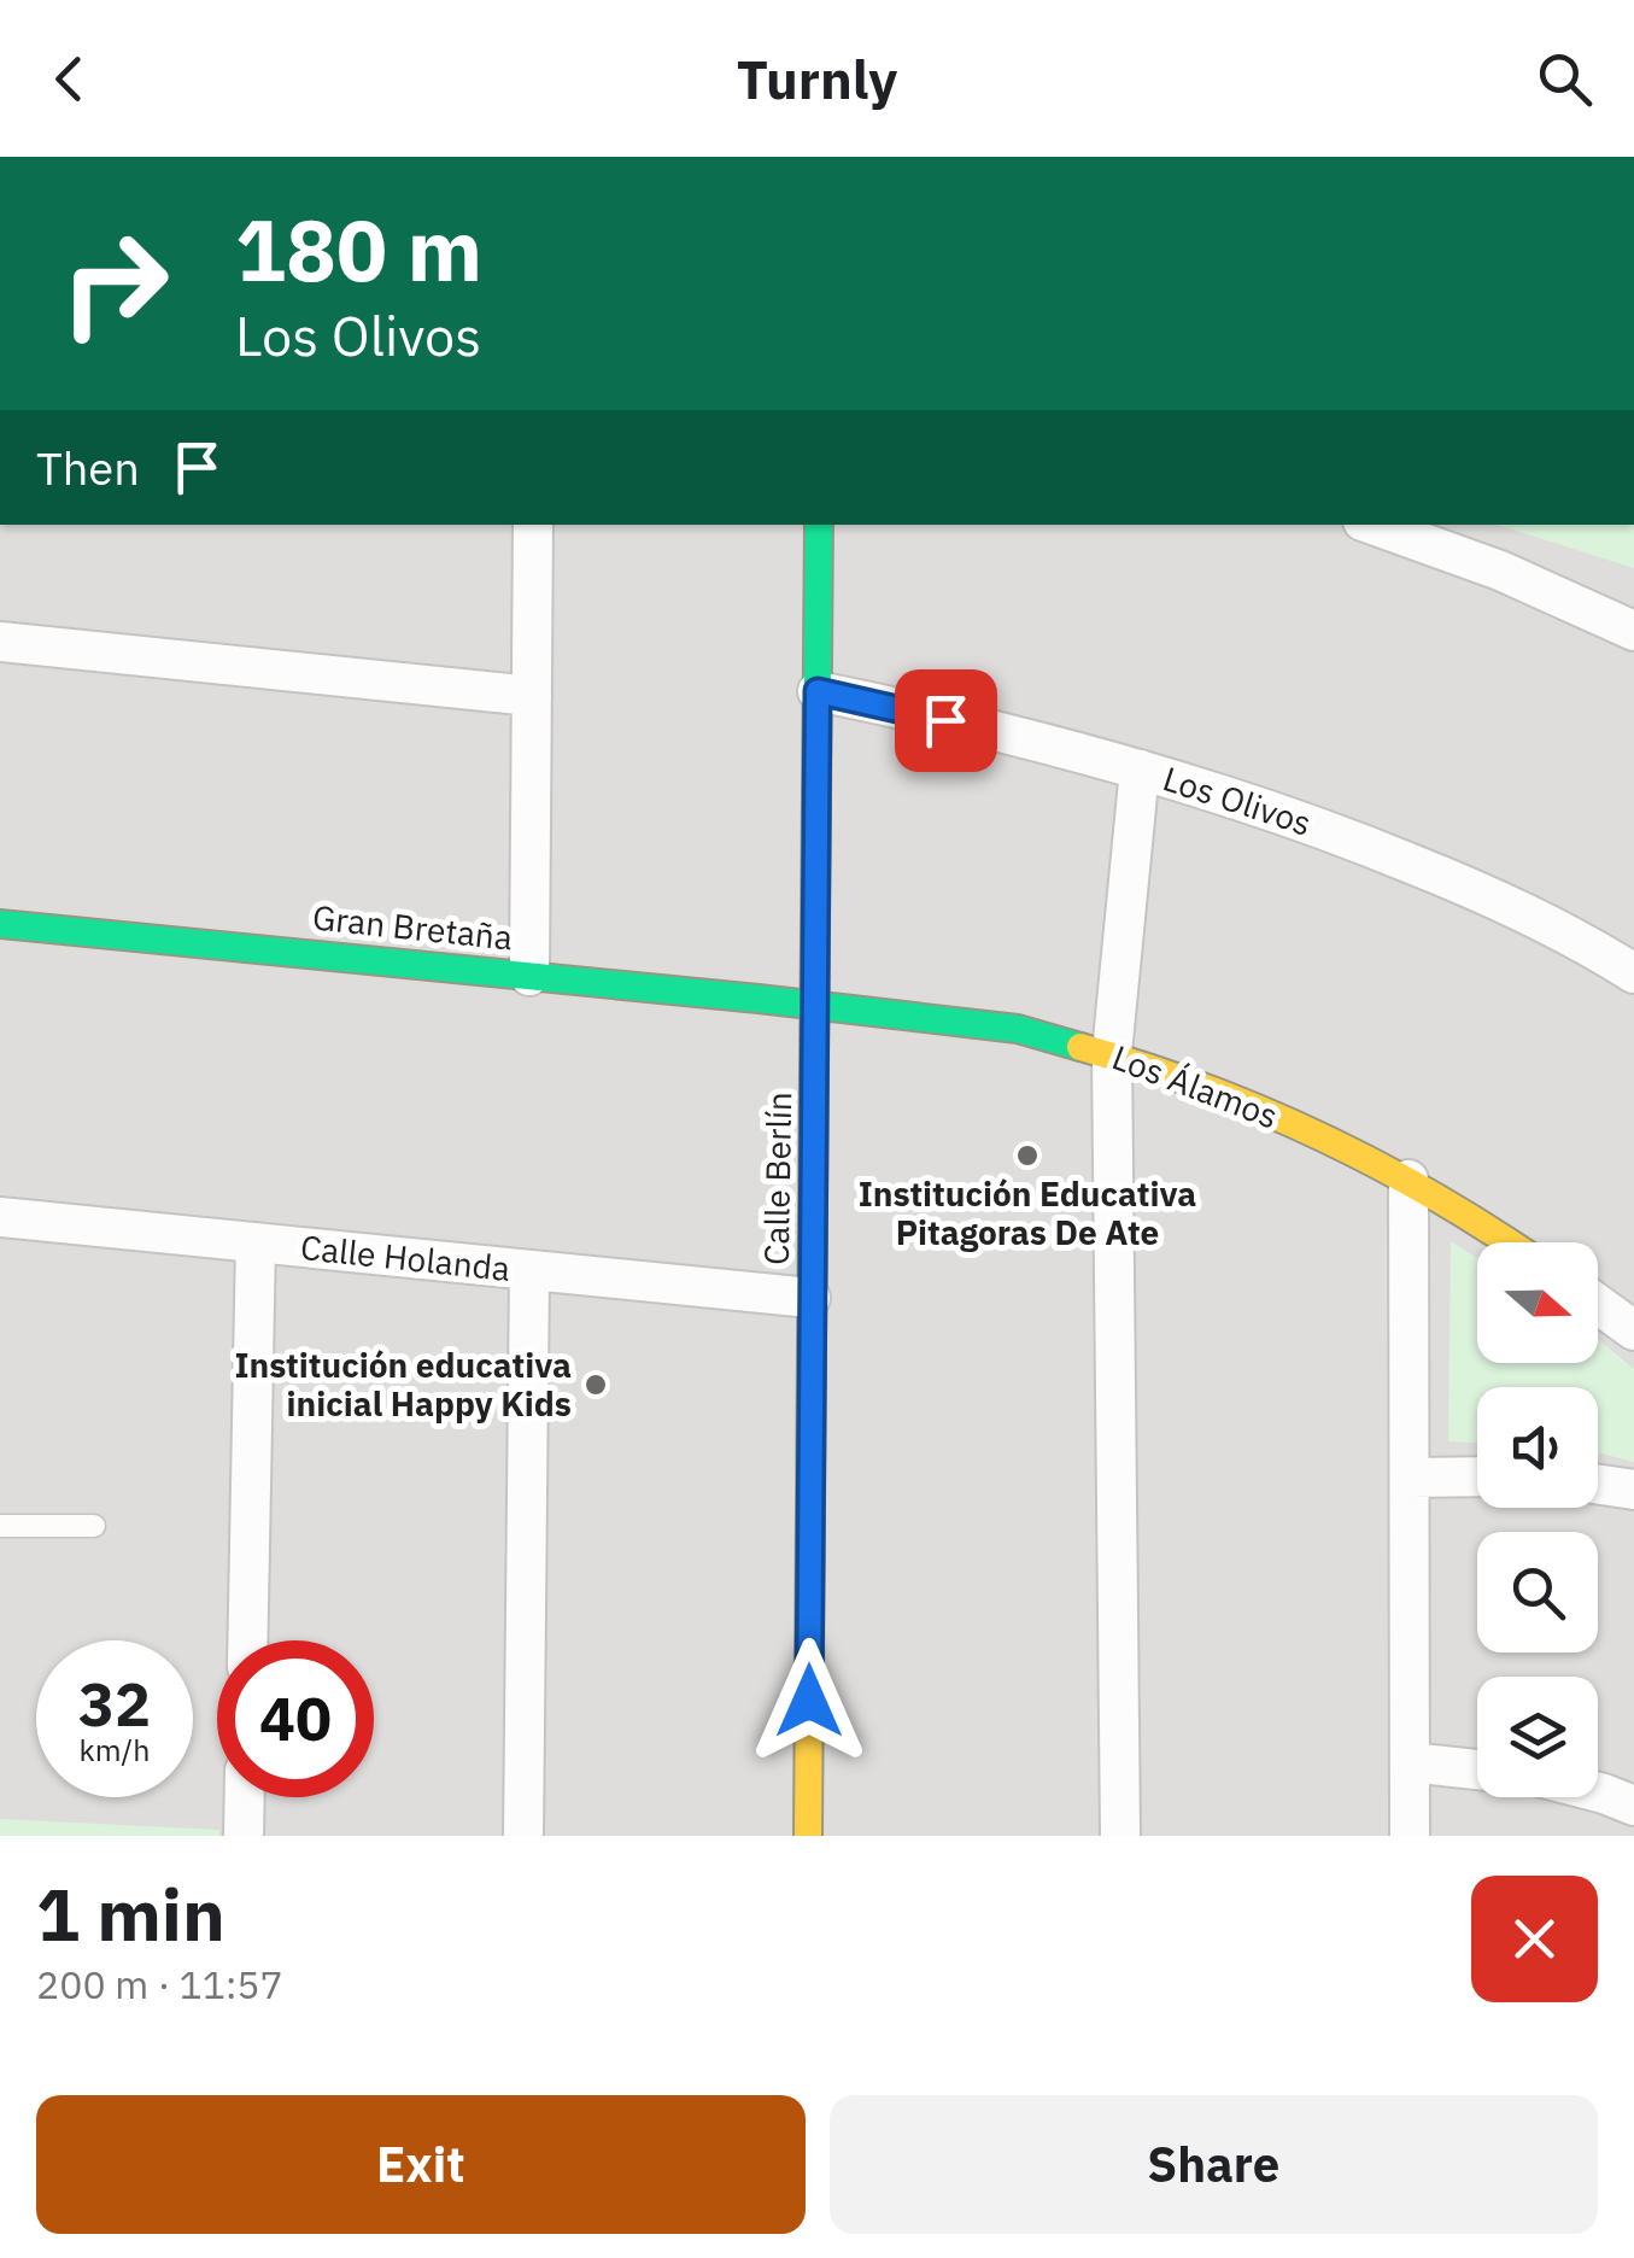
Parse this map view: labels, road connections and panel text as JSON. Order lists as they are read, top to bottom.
{
  "streets": {
    "street": [
      "Los Olivos",
      "Gran Bretaña",
      "Los Álamos",
      "Calle Berlín",
      "Calle Holanda"
    ]
  },
  "crossings": [
    ["Los Olivos", "Calle Berlín"],
    ["Gran Bretaña", "Los Álamos"],
    ["Gran Bretaña", "Calle Berlín"],
    ["Los Álamos", "Calle Berlín"],
    ["Calle Berlín", "Calle Holanda"]
  ],
  "places": ["Institución Educativa Pitagoras De Ate", "Institución educativa inicial Happy Kids"],
  "north": "right",
  "page": {
    "header": "Turnly",
    "turn": ["180 m", "Los Olivos"],
    "then": "Then",
    "speed": "32 km/h",
    "limit": "40",
    "heading": ["1 min", "200 m · 11:57"],
    "buttons": ["Exit", "Share"]
  }
}
